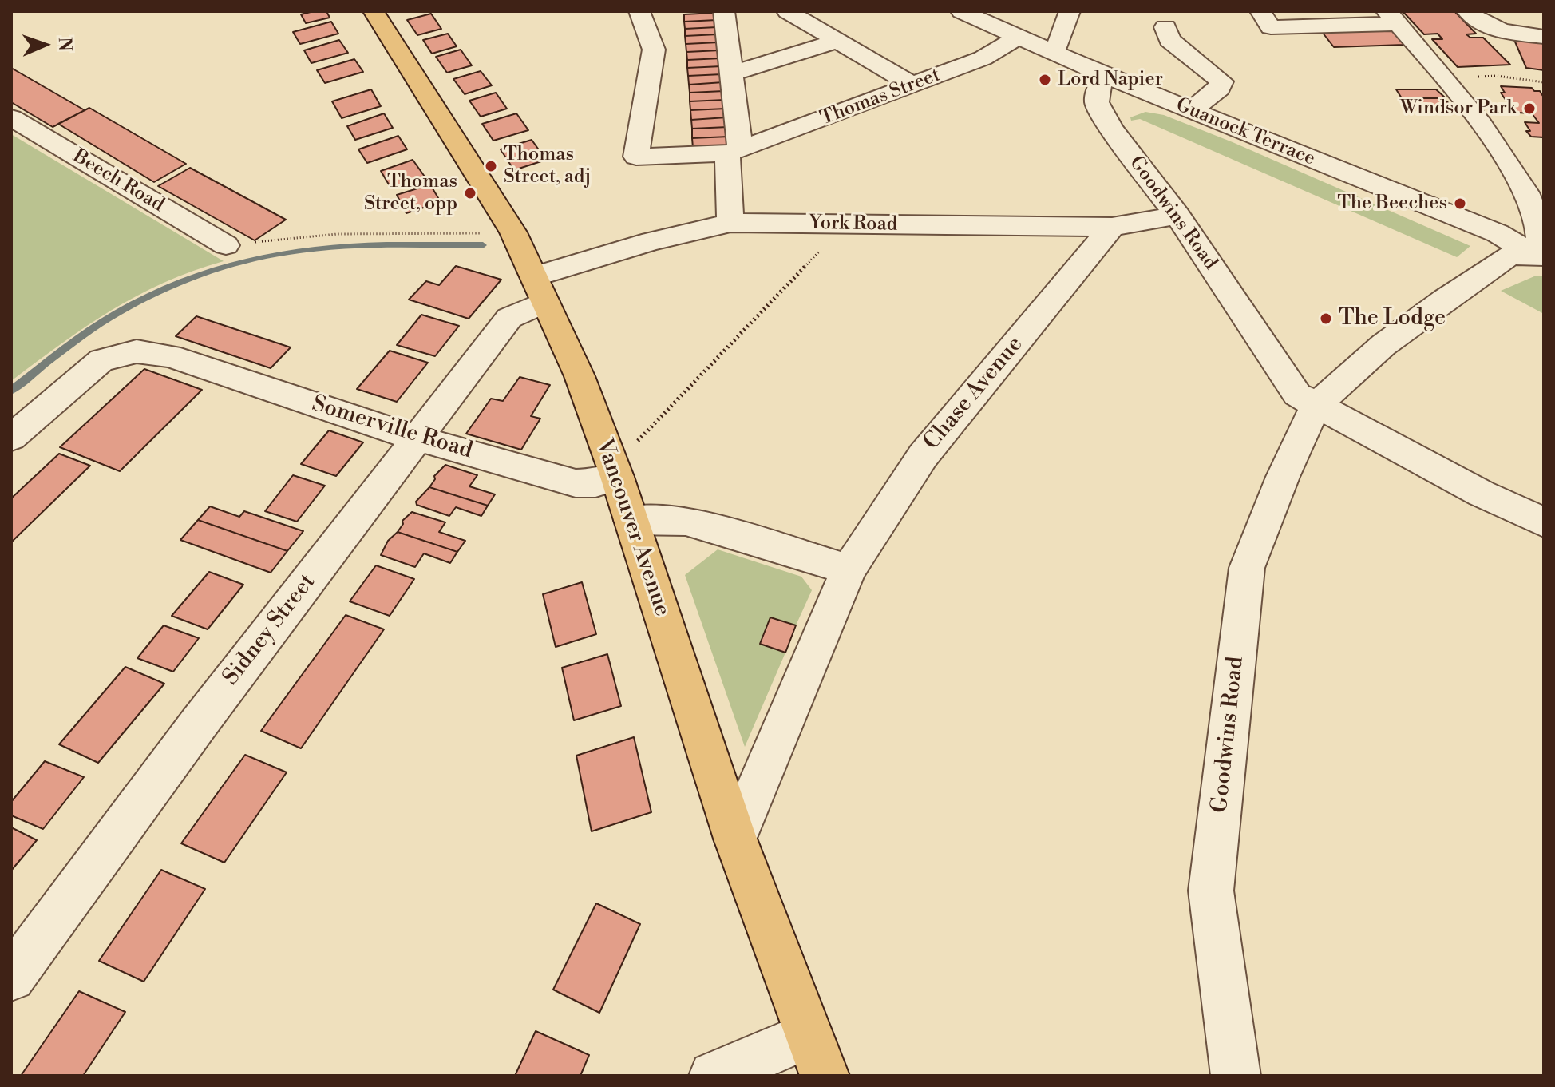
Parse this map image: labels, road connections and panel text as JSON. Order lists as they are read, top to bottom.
{
  "streets": {
    "main road": ["Vancouver Avenue"],
    "street": [
      "Thomas Street",
      "Guanock Terrace",
      "Beech Road",
      "Goodwins Road",
      "York Road",
      "Chase Avenue",
      "Somerville Road",
      "Sidney Street"
    ]
  },
  "crossings": [
    ["Thomas Street", "Guanock Terrace"],
    ["Guanock Terrace", "Goodwins Road"],
    ["Goodwins Road", "York Road"],
    ["York Road", "Chase Avenue"],
    ["York Road", "Vancouver Avenue"],
    ["York Road", "Sidney Street"],
    ["Chase Avenue", "Vancouver Avenue"],
    ["Somerville Road", "Vancouver Avenue"],
    ["Somerville Road", "Sidney Street"],
    ["Vancouver Avenue", "Sidney Street"]
  ],
  "places": [
    "Lord Napier",
    "Windsor Park",
    "Thomas Street, adj",
    "Thomas Street, opp",
    "The Beeches",
    "The Lodge"
  ],
  "north": "right"
}
